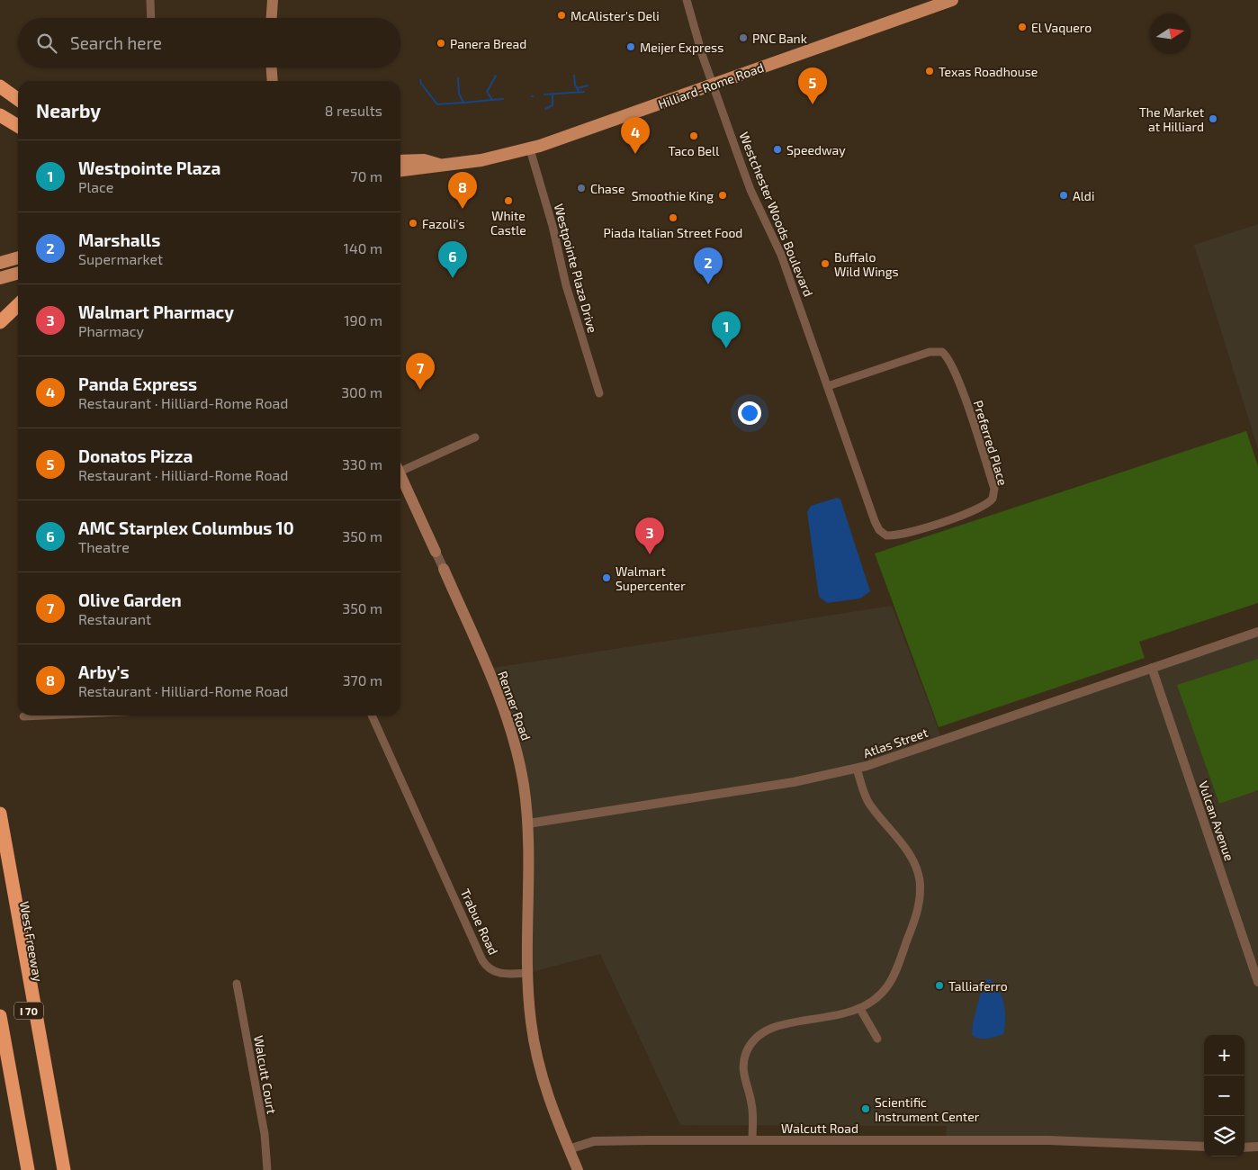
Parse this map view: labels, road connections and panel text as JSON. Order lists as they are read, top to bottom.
{
  "streets": {
    "highway": ["West Freeway", "I 70"],
    "main road": ["Hilliard-Rome Road", "Renner Road"],
    "street": [
      "Westchester Woods Boulevard",
      "Westpointe Plaza Drive",
      "Preferred Place",
      "Atlas Street",
      "Vulcan Avenue",
      "Trabue Road",
      "Walcutt Court",
      "Walcutt Road"
    ]
  },
  "crossings": [
    ["Hilliard-Rome Road", "Westchester Woods Boulevard"],
    ["Hilliard-Rome Road", "Westpointe Plaza Drive"],
    ["Westchester Woods Boulevard", "Preferred Place"],
    ["Renner Road", "Atlas Street"],
    ["Renner Road", "Trabue Road"],
    ["Atlas Street", "Vulcan Avenue"]
  ],
  "places": [
    "McAlister's Deli",
    "El Vaquero",
    "PNC Bank",
    "Panera Bread",
    "Meijer Express",
    "Texas Roadhouse",
    "The Market at Hilliard",
    "Taco Bell",
    "Speedway",
    "Chase",
    "Smoothie King",
    "Aldi",
    "White Castle",
    "Piada Italian Street Food",
    "Fazoli's",
    "Buffalo Wild Wings",
    "Walmart Supercenter",
    "Talliaferro",
    "Scientific Instrument Center"
  ],
  "north": "right",
  "page": {
    "search": "Search here",
    "pins": [
      "5",
      "4",
      "8",
      "6",
      "2",
      "1",
      "7",
      "3"
    ],
    "heading": ["Nearby", "8 results"],
    "list": [
      {
        "mark": "1",
        "name": "Westpointe Plaza",
        "note": "Place",
        "value": "70 m"
      },
      {
        "mark": "2",
        "name": "Marshalls",
        "note": "Supermarket",
        "value": "140 m"
      },
      {
        "mark": "3",
        "name": "Walmart Pharmacy",
        "note": "Pharmacy",
        "value": "190 m"
      },
      {
        "mark": "4",
        "name": "Panda Express",
        "note": "Restaurant · Hilliard-Rome Road",
        "value": "300 m"
      },
      {
        "mark": "5",
        "name": "Donatos Pizza",
        "note": "Restaurant · Hilliard-Rome Road",
        "value": "330 m"
      },
      {
        "mark": "6",
        "name": "AMC Starplex Columbus 10",
        "note": "Theatre",
        "value": "350 m"
      },
      {
        "mark": "7",
        "name": "Olive Garden",
        "note": "Restaurant",
        "value": "350 m"
      },
      {
        "mark": "8",
        "name": "Arby's",
        "note": "Restaurant · Hilliard-Rome Road",
        "value": "370 m"
      }
    ],
    "map_buttons": ["+", "−"]
  }
}
